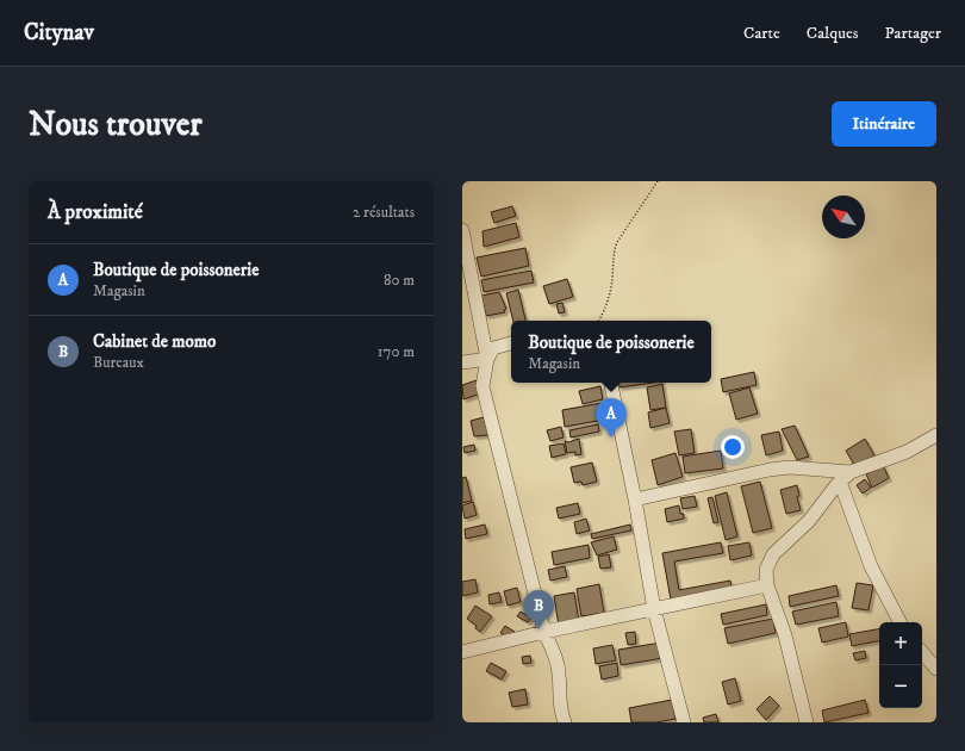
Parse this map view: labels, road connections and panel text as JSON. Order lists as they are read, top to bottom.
{
  "north": "top left",
  "page": {
    "header": "Citynav",
    "nav": ["Carte", "Calques", "Partager"],
    "buttons": "Itinéraire",
    "title": "Nous trouver",
    "heading": ["À proximité", "2 résultats"],
    "list": [
      {
        "mark": "A",
        "name": "Boutique de poissonerie",
        "note": "Magasin",
        "value": "80 m"
      },
      {
        "mark": "B",
        "name": "Cabinet de momo",
        "note": "Bureaux",
        "value": "170 m"
      }
    ],
    "popup": ["Boutique de poissonerie", "Magasin"],
    "pins": ["A", "B"],
    "map_buttons": ["+", "−"]
  }
}
